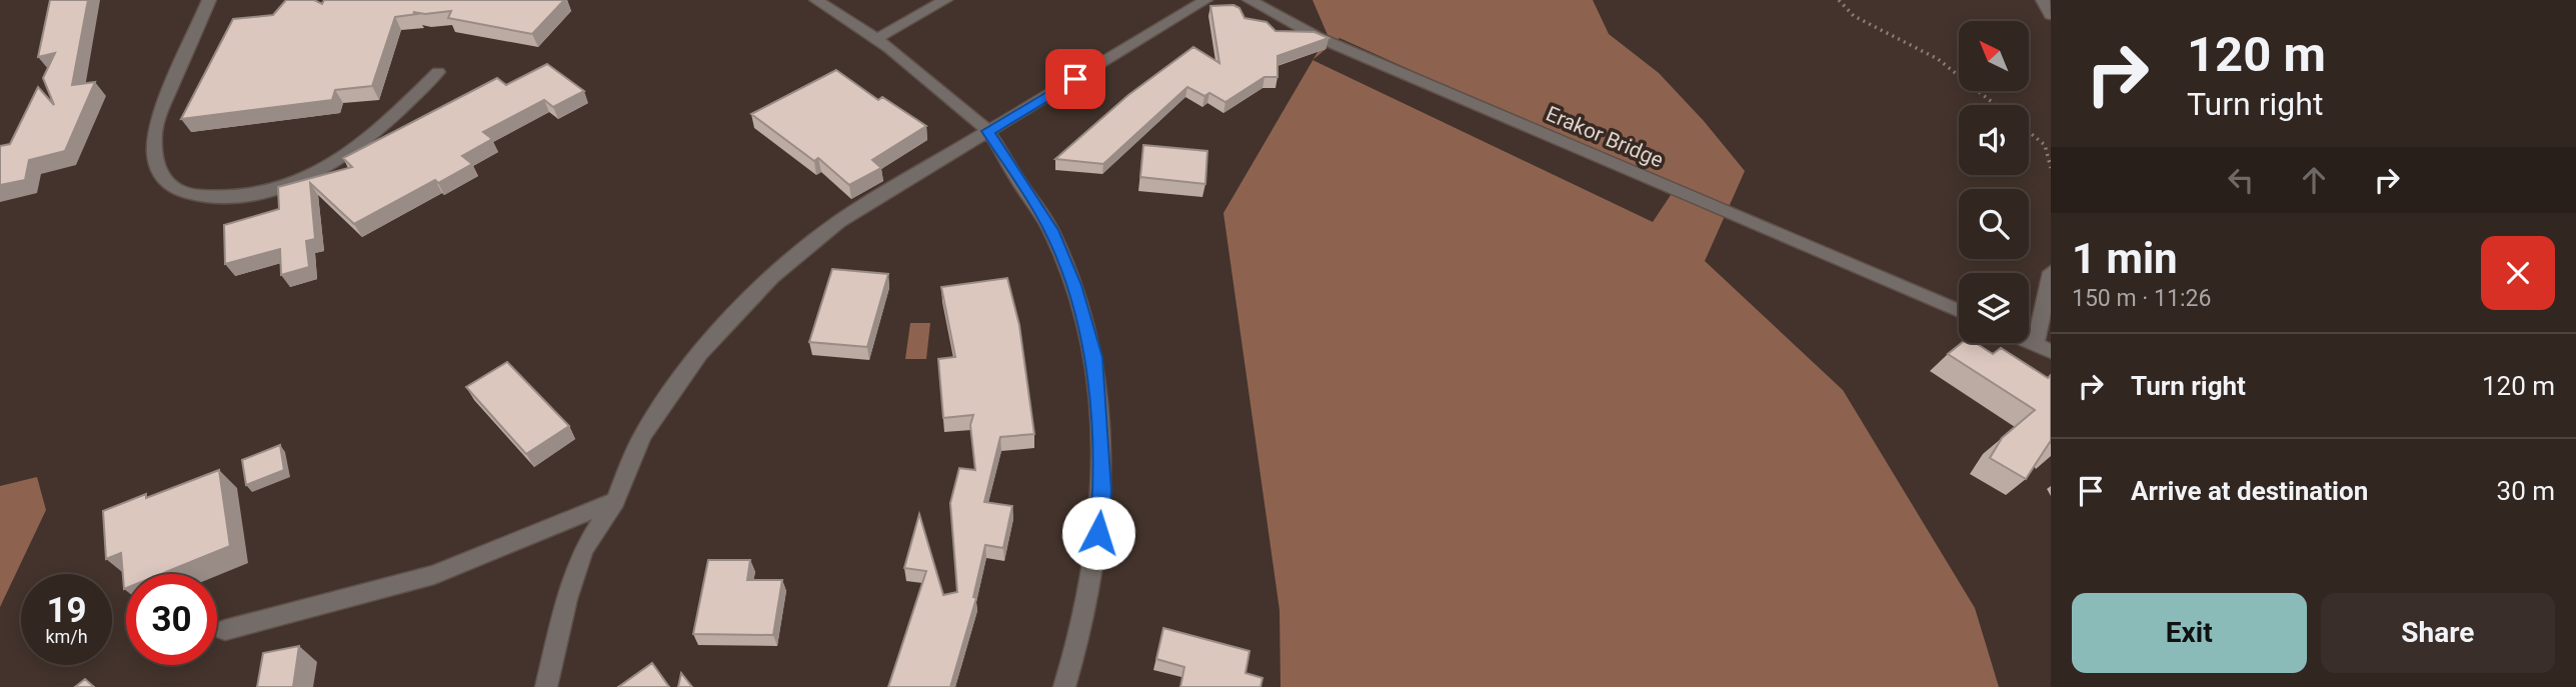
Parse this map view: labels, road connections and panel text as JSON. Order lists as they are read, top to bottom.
{
  "streets": {
    "street": ["Erakor Bridge"]
  },
  "north": "top left",
  "page": {
    "turn": ["120 m", "Turn right"],
    "heading": ["1 min", "150 m · 11:26"],
    "list": [
      {
        "name": "Turn right",
        "value": "120 m"
      },
      {
        "name": "Arrive at destination",
        "value": "30 m"
      }
    ],
    "speed": "19 km/h",
    "limit": "30",
    "buttons": ["Exit", "Share"]
  }
}
